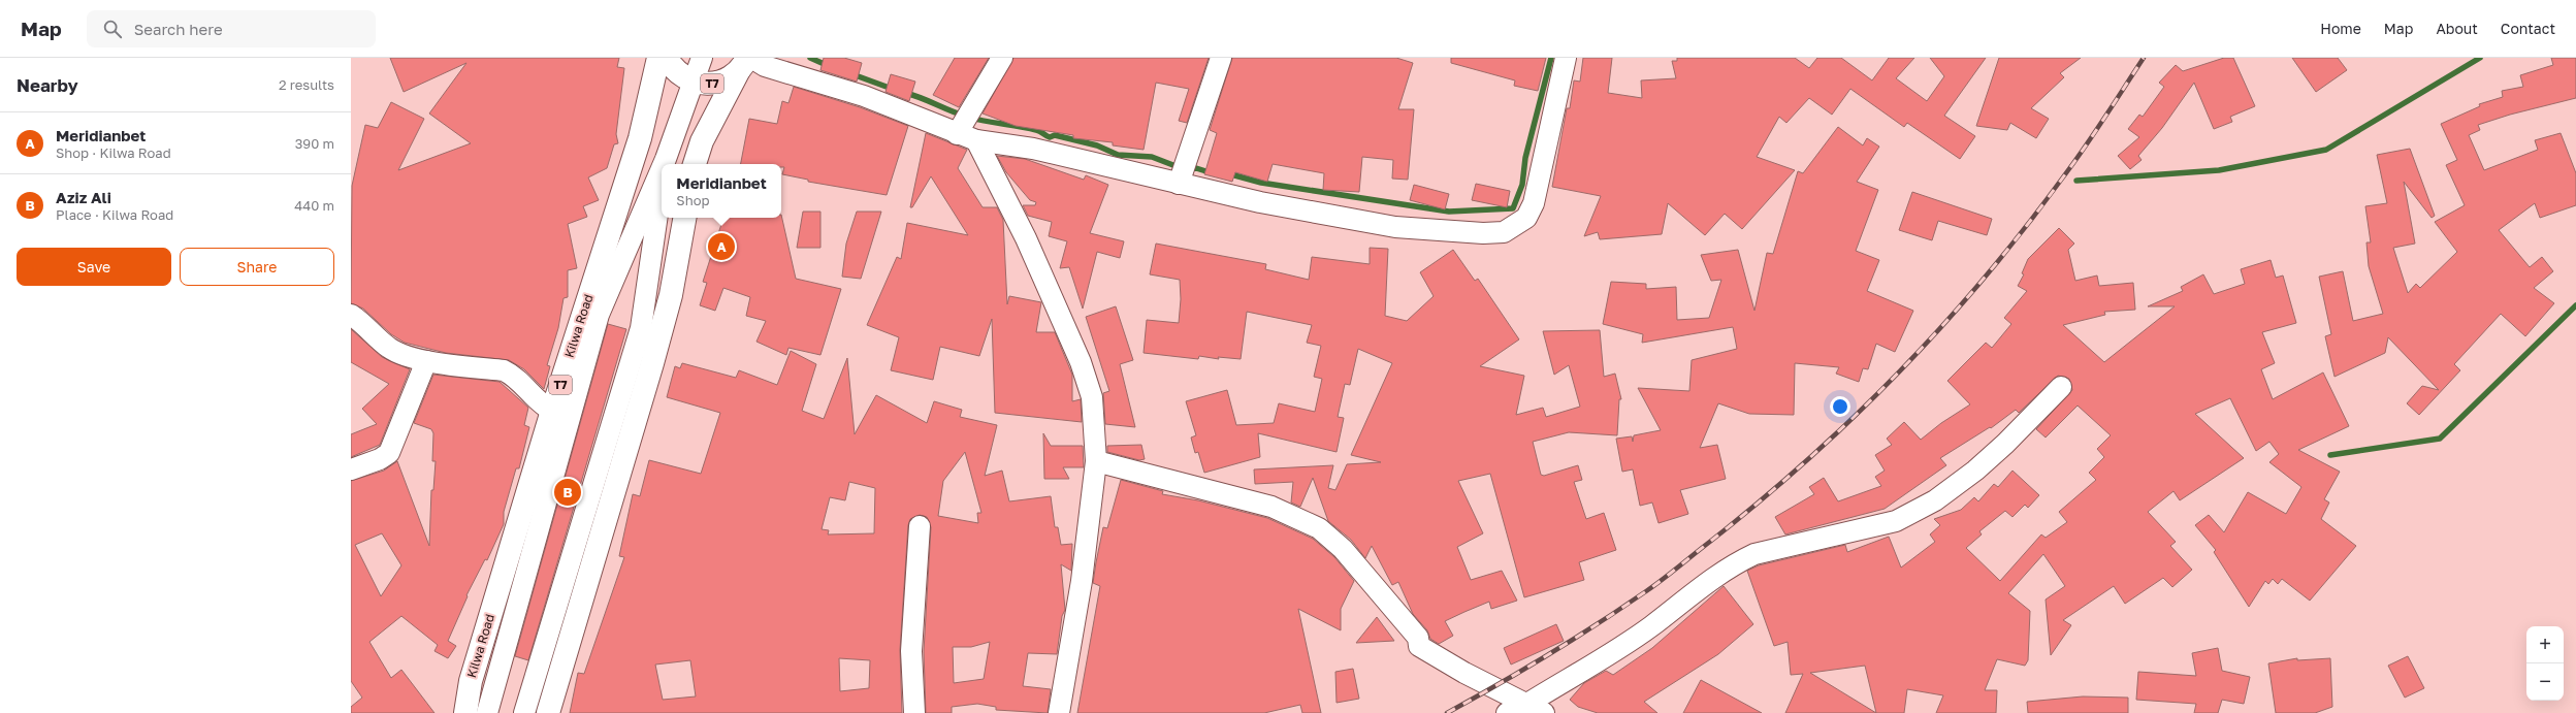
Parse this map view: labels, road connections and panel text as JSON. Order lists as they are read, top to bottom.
{
  "streets": {
    "highway": ["T7", "Kilwa Road"]
  },
  "page": {
    "header": "Map",
    "search": "Search here",
    "nav": [
      "Home",
      "Map",
      "About",
      "Contact"
    ],
    "heading": ["Nearby", "2 results"],
    "list": [
      {
        "mark": "A",
        "name": "Meridianbet",
        "note": "Shop · Kilwa Road",
        "value": "390 m"
      },
      {
        "mark": "B",
        "name": "Aziz Ali",
        "note": "Place · Kilwa Road",
        "value": "440 m"
      }
    ],
    "popup": ["Meridianbet", "Shop"],
    "pins": ["A", "B"],
    "buttons": ["Save", "Share"],
    "map_buttons": ["+", "−"]
  }
}
